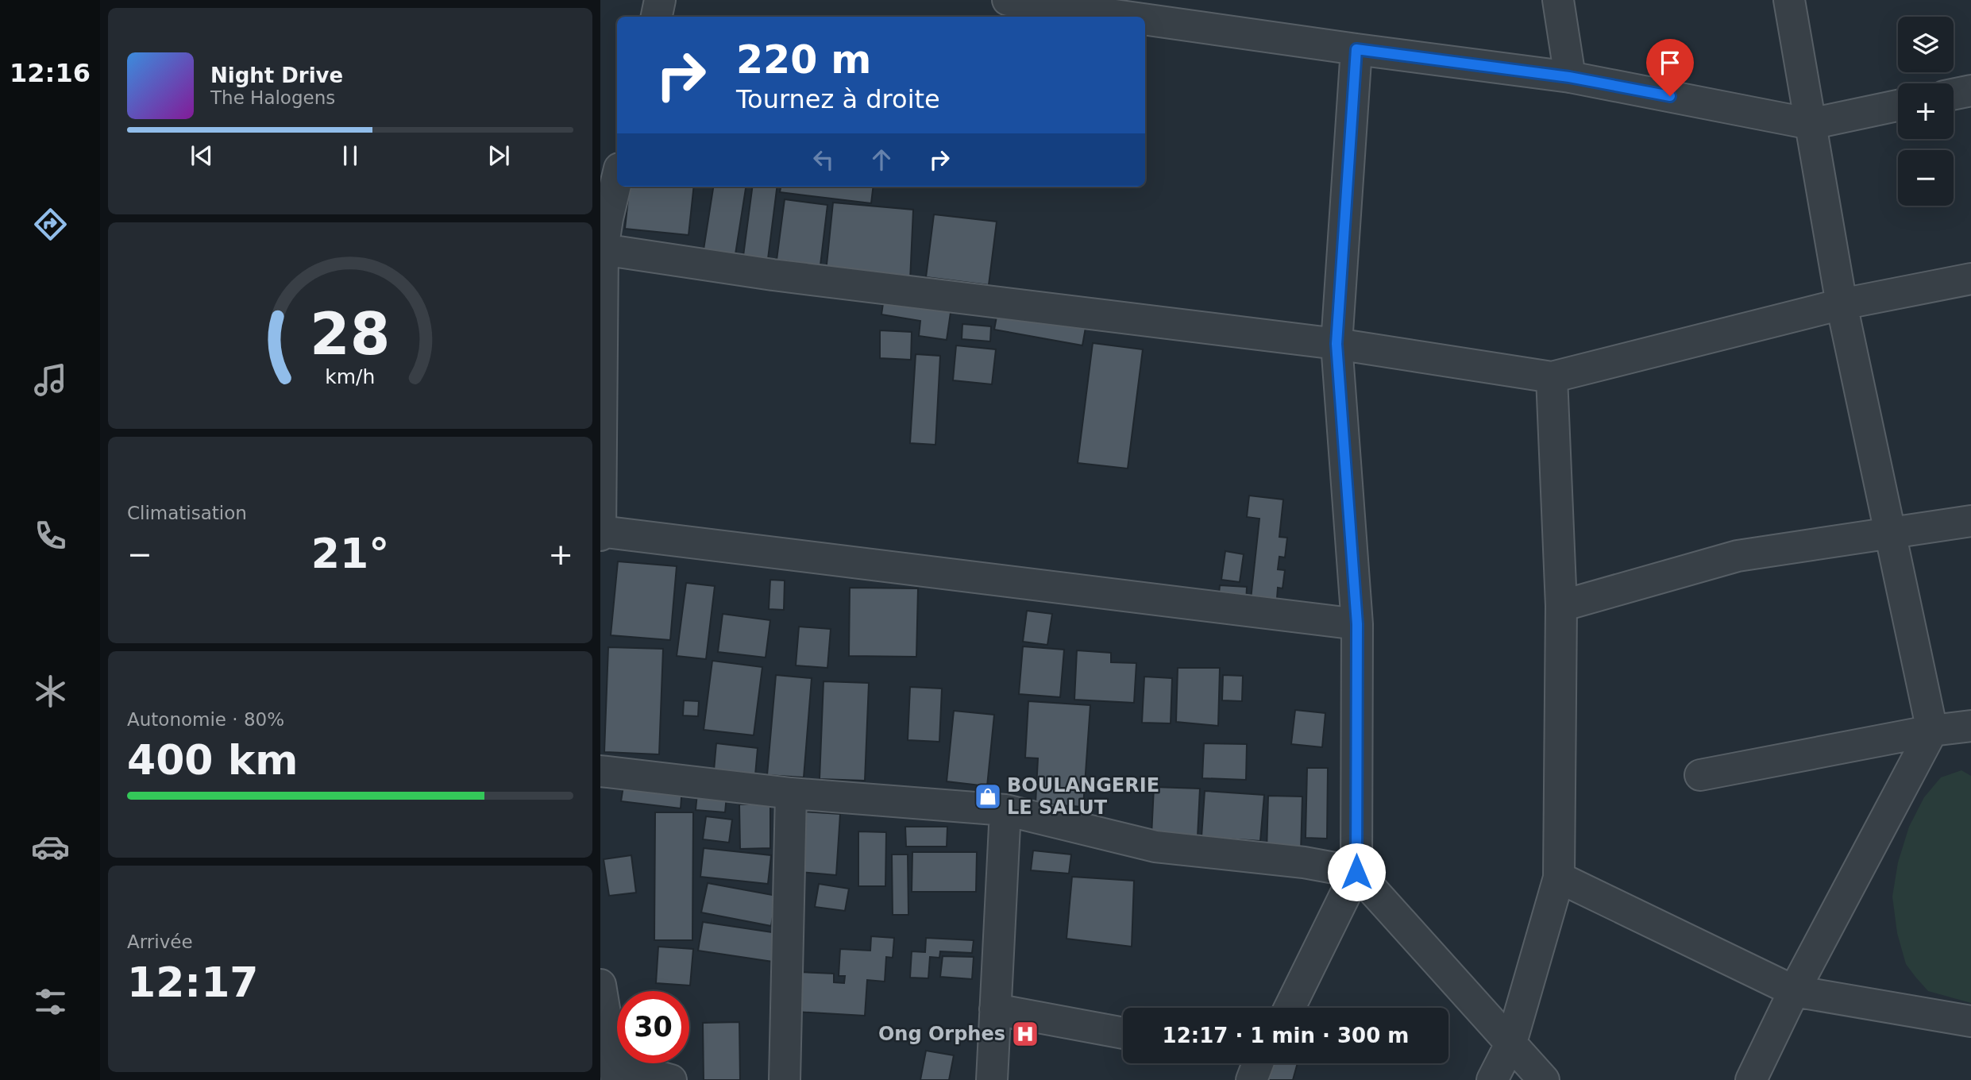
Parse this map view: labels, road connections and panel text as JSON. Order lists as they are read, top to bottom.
{
  "places": {
    "shop": ["BOULANGERIE LE SALUT"],
    "hospital": ["Ong Orphes"]
  },
  "page": {
    "tabs": "12:16",
    "map_buttons": ["+", "−"],
    "turn": ["220 m", "Tournez à droite"],
    "song": ["Night Drive", "The Halogens"],
    "tile": [
      "Climatisation",
      ["Autonomie · 80%", "400 km"],
      ["Arrivée", "12:17"]
    ],
    "heat": ["−", "21°", "+"],
    "limit": "30",
    "trip": "12:17 · 1 min · 300 m",
    "gauge": ["28", "km/h"]
  }
}
